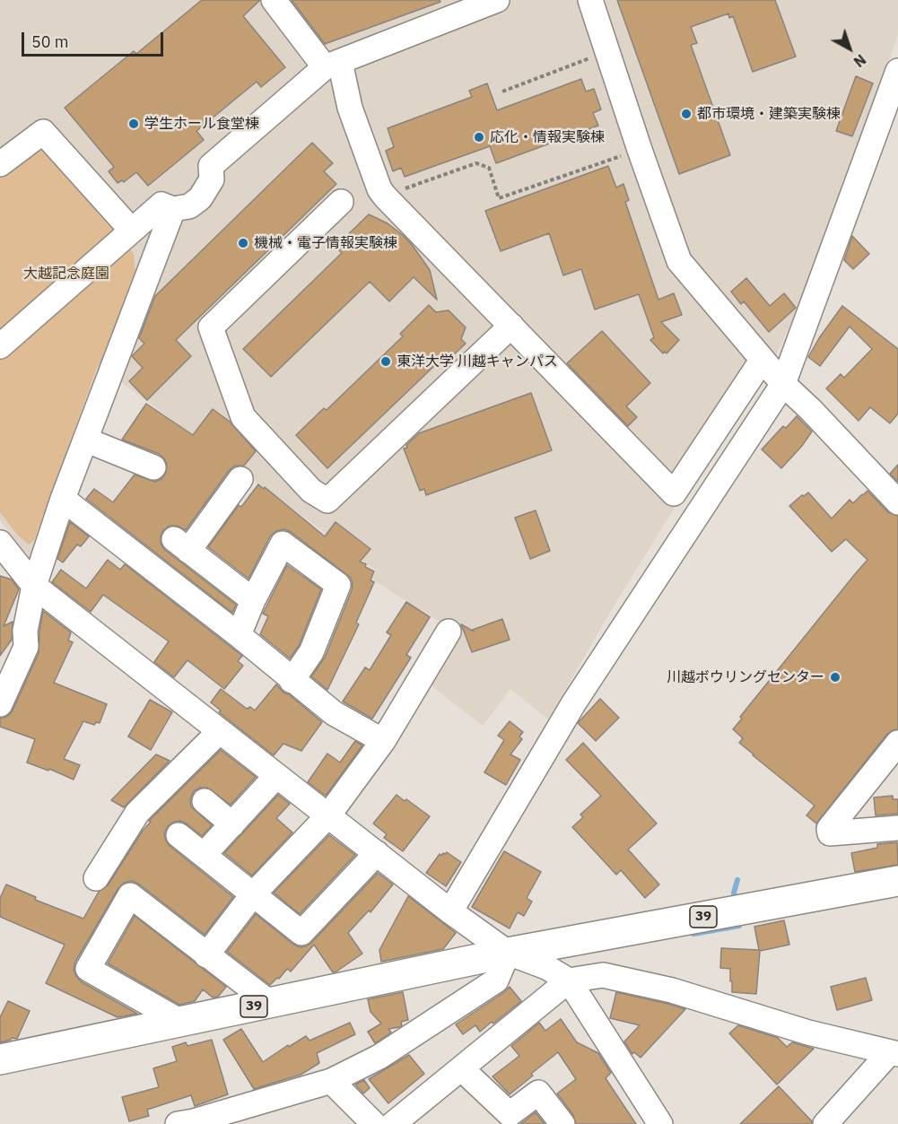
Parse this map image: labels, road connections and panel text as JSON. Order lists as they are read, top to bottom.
{
  "streets": {
    "main road": ["39"]
  },
  "parks": ["大越記念庭園"],
  "places": [
    "都市環境・建築実験棟",
    "学生ホール食堂棟",
    "応化・情報実験棟",
    "機械・電子情報実験棟",
    "東洋大学 川越キャンパス",
    "川越ボウリングセンター"
  ],
  "scale_bar": "50 m",
  "north": "bottom right"
}
